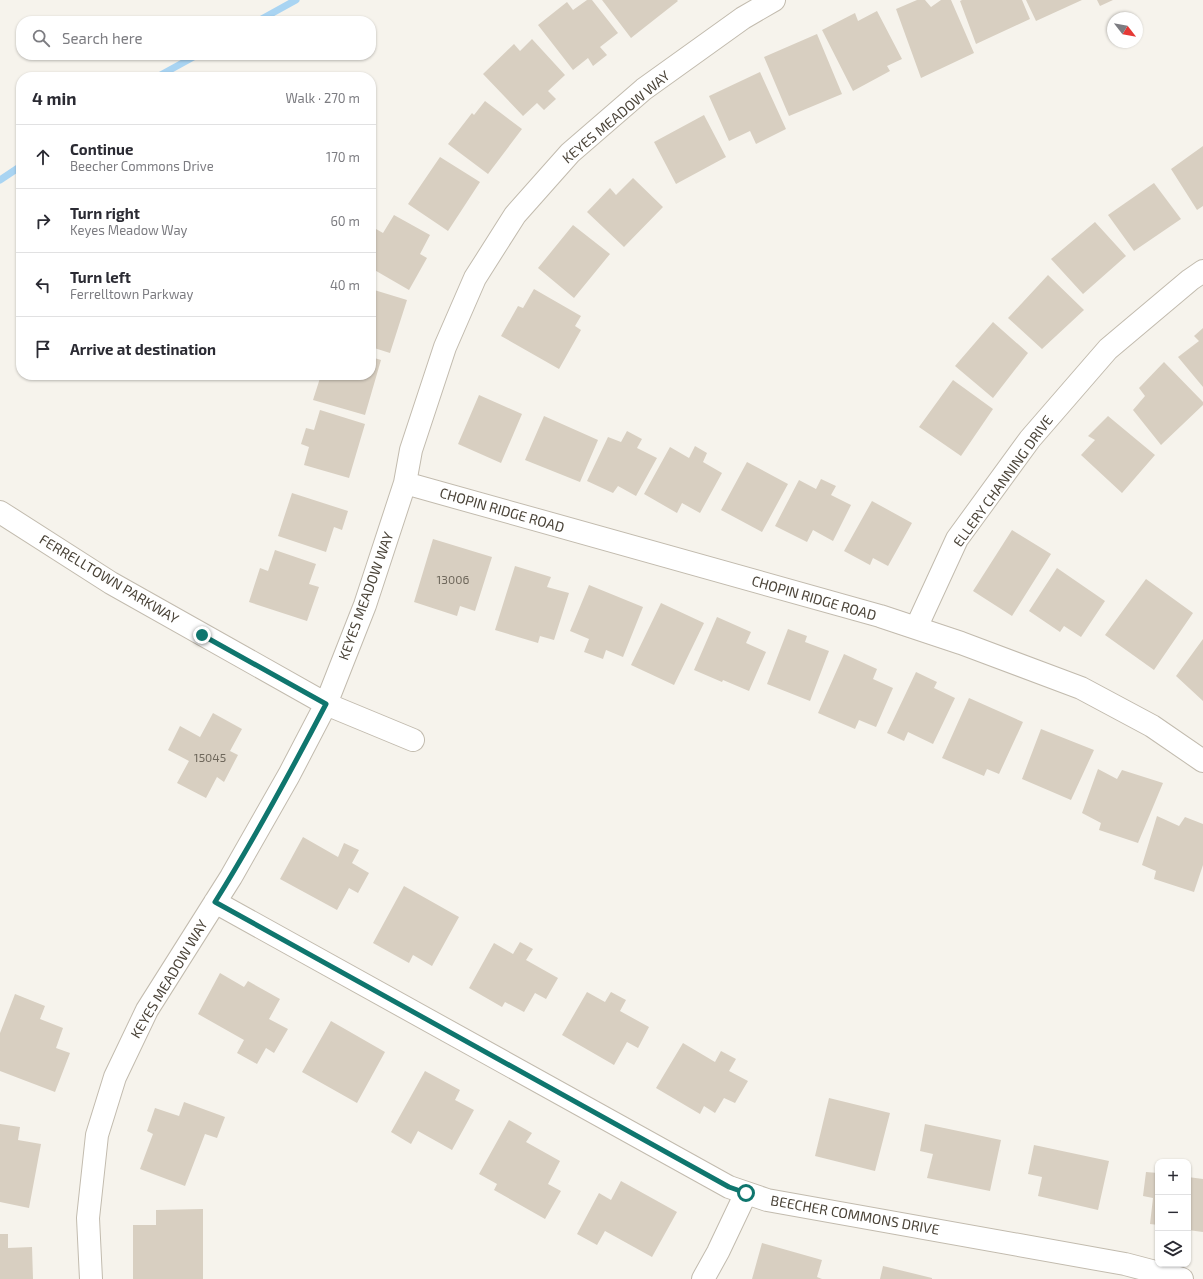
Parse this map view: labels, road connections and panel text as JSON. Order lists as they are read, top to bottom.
{
  "streets": {
    "street": [
      "KEYES MEADOW WAY",
      "ELLERY CHANNING DRIVE",
      "CHOPIN RIDGE ROAD",
      "FERRELLTOWN PARKWAY",
      "BEECHER COMMONS DRIVE"
    ]
  },
  "crossings": [
    ["KEYES MEADOW WAY", "CHOPIN RIDGE ROAD"],
    ["KEYES MEADOW WAY", "FERRELLTOWN PARKWAY"],
    ["KEYES MEADOW WAY", "BEECHER COMMONS DRIVE"],
    ["ELLERY CHANNING DRIVE", "CHOPIN RIDGE ROAD"]
  ],
  "house_numbers": ["13006", "15045"],
  "north": "bottom right",
  "page": {
    "search": "Search here",
    "heading": ["4 min", "Walk · 270 m"],
    "list": [
      ["Continue", "Beecher Commons Drive", "170 m"],
      ["Turn right", "Keyes Meadow Way", "60 m"],
      ["Turn left", "Ferrelltown Parkway", "40 m"],
      "Arrive at destination"
    ],
    "map_buttons": ["+", "−"]
  }
}
